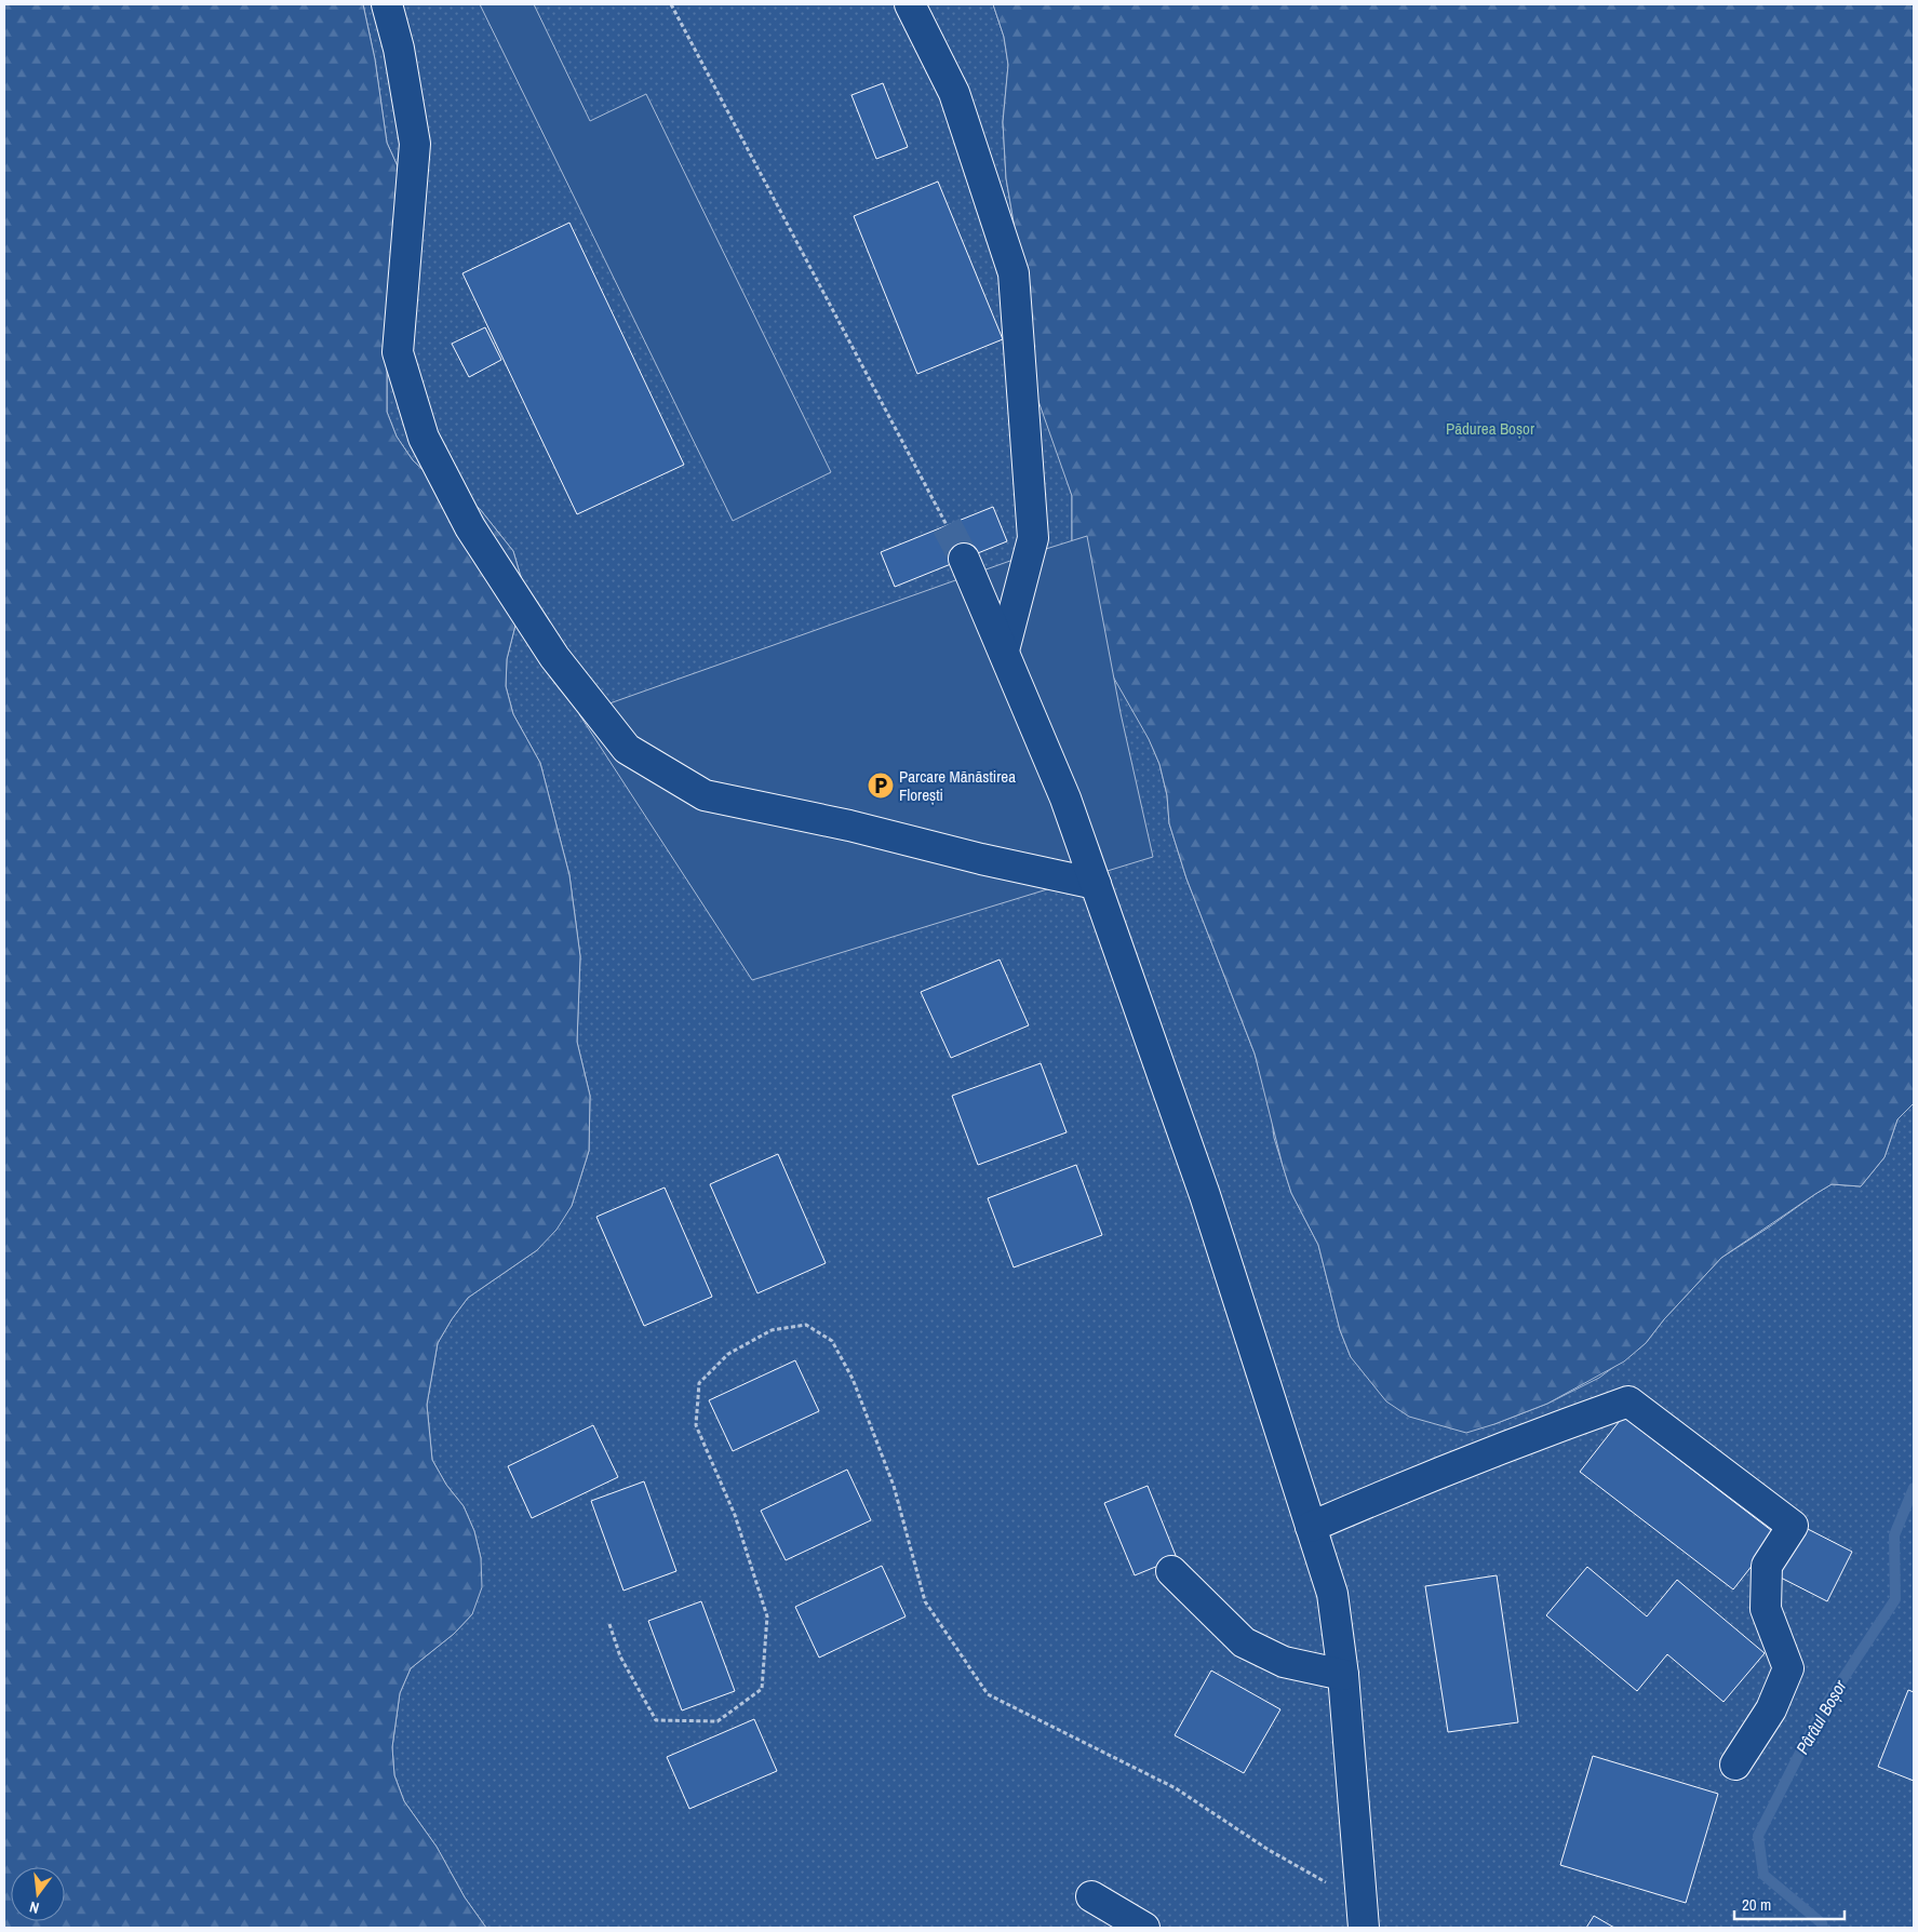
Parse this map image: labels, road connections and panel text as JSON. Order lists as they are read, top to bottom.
{
  "water": ["Pârâul Boșor"],
  "parks": ["Pădurea Boșor"],
  "places": {
    "parking": ["Parcare Mănăstirea Florești"]
  },
  "scale_bar": "20 m",
  "north": "bottom"
}
